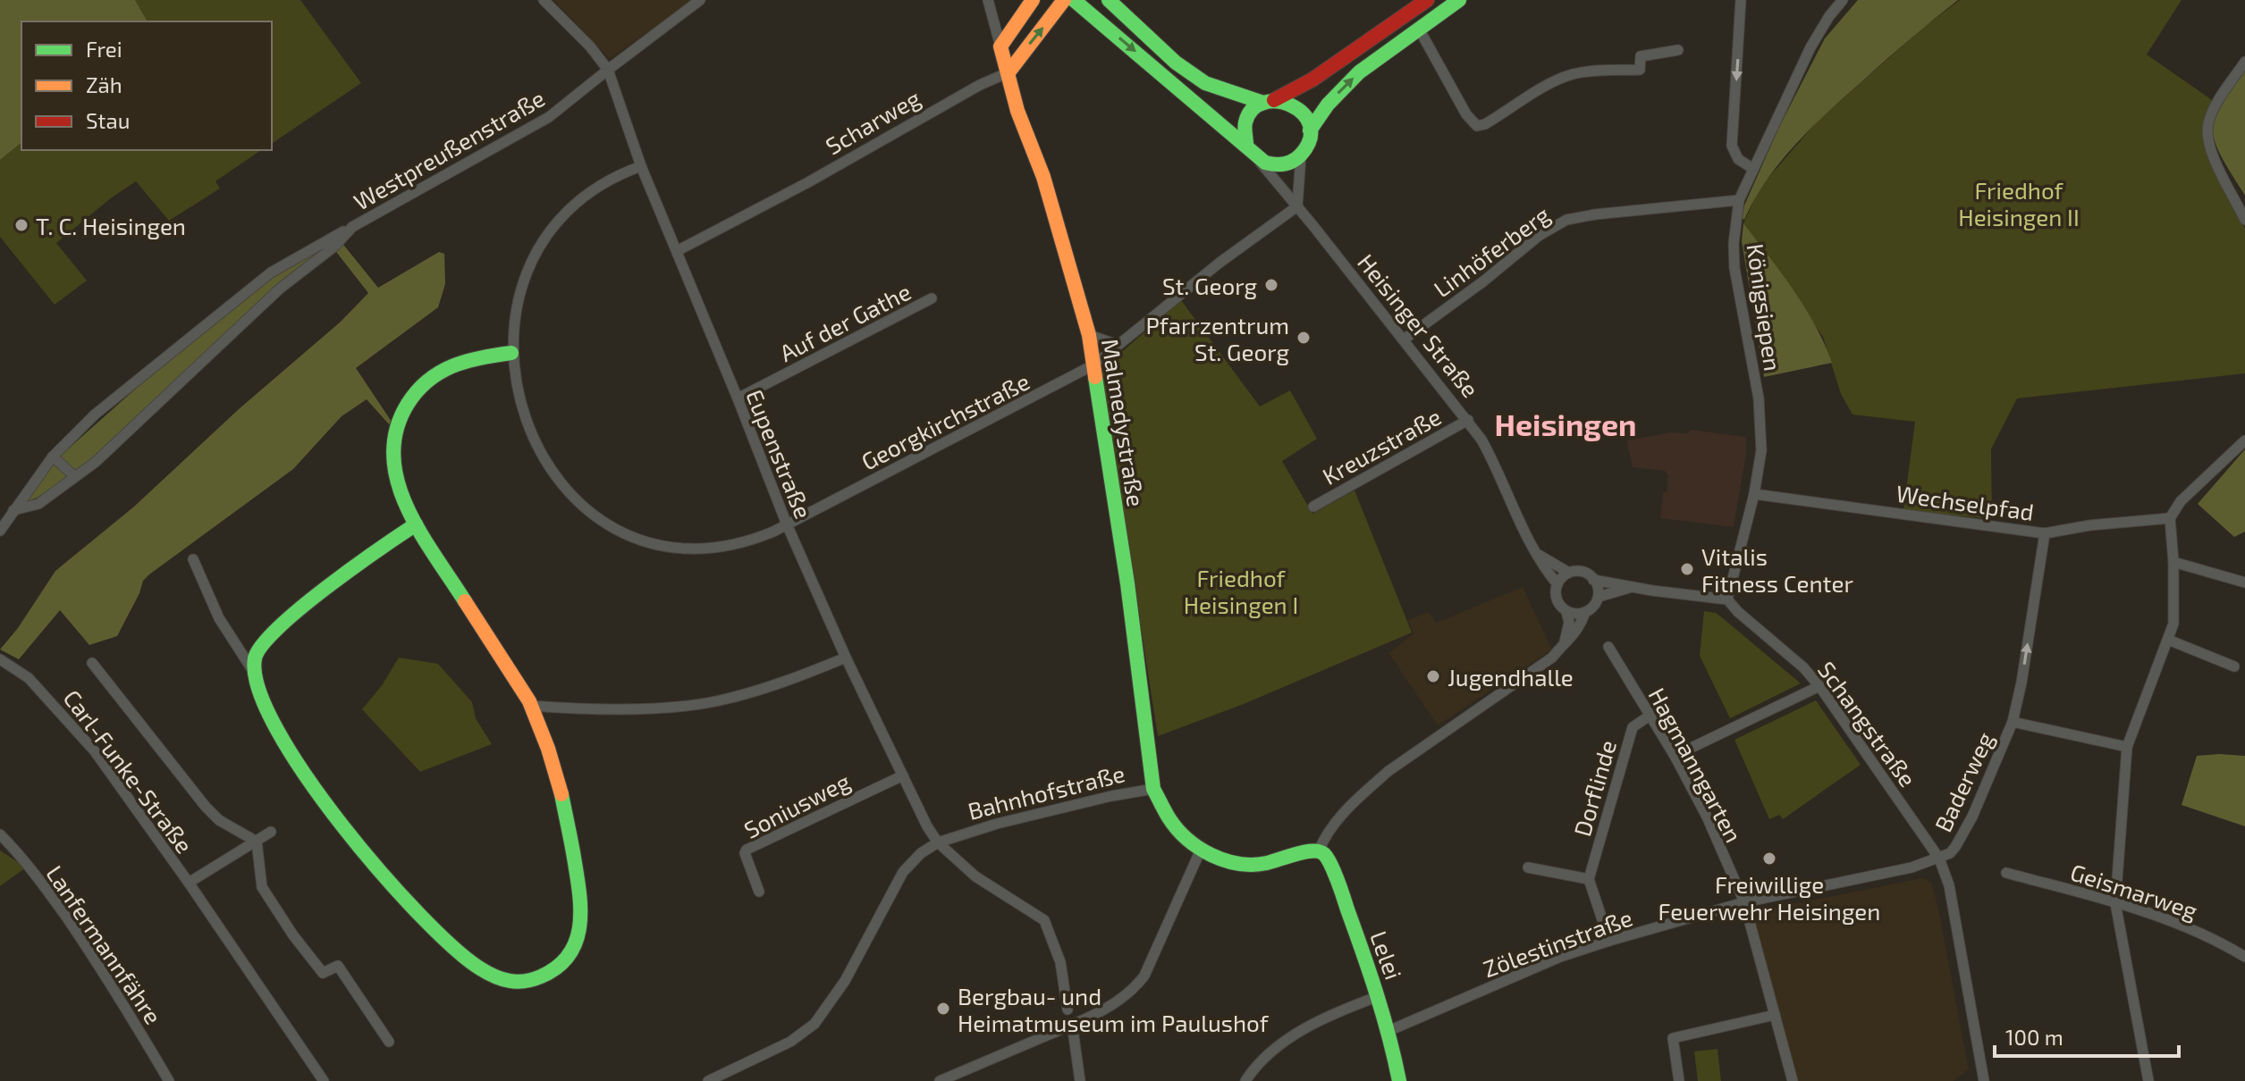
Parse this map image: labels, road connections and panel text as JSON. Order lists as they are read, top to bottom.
{
  "streets": {
    "street": [
      "Scharweg",
      "Westpreußenstraße",
      "Linhöferberg",
      "Königsiepen",
      "Auf der Gathe",
      "Heisinger Straße",
      "Georgkirchstraße",
      "Malmedystraße",
      "Kreuzstraße",
      "Eupenstraße",
      "Wechselpfad",
      "Schangstraße",
      "Hagmanngarten",
      "Carl-Funke-Straße",
      "Baderweg",
      "Dorflinde",
      "Bahnhofstraße",
      "Soniusweg",
      "Geismarweg",
      "Zölestinstraße",
      "Lanfermannfähre",
      "Lelei"
    ]
  },
  "crossings": [
    ["Scharweg", "Malmedystraße"],
    ["Scharweg", "Eupenstraße"],
    ["Westpreußenstraße", "Eupenstraße"],
    ["Linhöferberg", "Königsiepen"],
    ["Linhöferberg", "Heisinger Straße"],
    ["Königsiepen", "Wechselpfad"],
    ["Königsiepen", "Schangstraße"],
    ["Auf der Gathe", "Eupenstraße"],
    ["Heisinger Straße", "Georgkirchstraße"],
    ["Heisinger Straße", "Kreuzstraße"],
    ["Georgkirchstraße", "Malmedystraße"],
    ["Georgkirchstraße", "Eupenstraße"],
    ["Malmedystraße", "Bahnhofstraße"],
    ["Eupenstraße", "Bahnhofstraße"],
    ["Eupenstraße", "Soniusweg"],
    ["Wechselpfad", "Baderweg"],
    ["Schangstraße", "Baderweg"],
    ["Schangstraße", "Zölestinstraße"],
    ["Hagmanngarten", "Dorflinde"],
    ["Hagmanngarten", "Zölestinstraße"],
    ["Baderweg", "Zölestinstraße"],
    ["Bahnhofstraße", "Lelei"],
    ["Zölestinstraße", "Lelei"]
  ],
  "districts": ["Heisingen"],
  "parks": ["Friedhof Heisingen II", "Friedhof Heisingen I"],
  "places": [
    "T. C. Heisingen",
    "St. Georg",
    "Pfarrzentrum St. Georg",
    "Vitalis Fitness Center",
    "Jugendhalle",
    "Freiwillige Feuerwehr Heisingen",
    "Bergbau- und Heimatmuseum im Paulushof"
  ],
  "legend": ["Frei", "Zäh", "Stau"],
  "scale_bar": "100 m"
}
